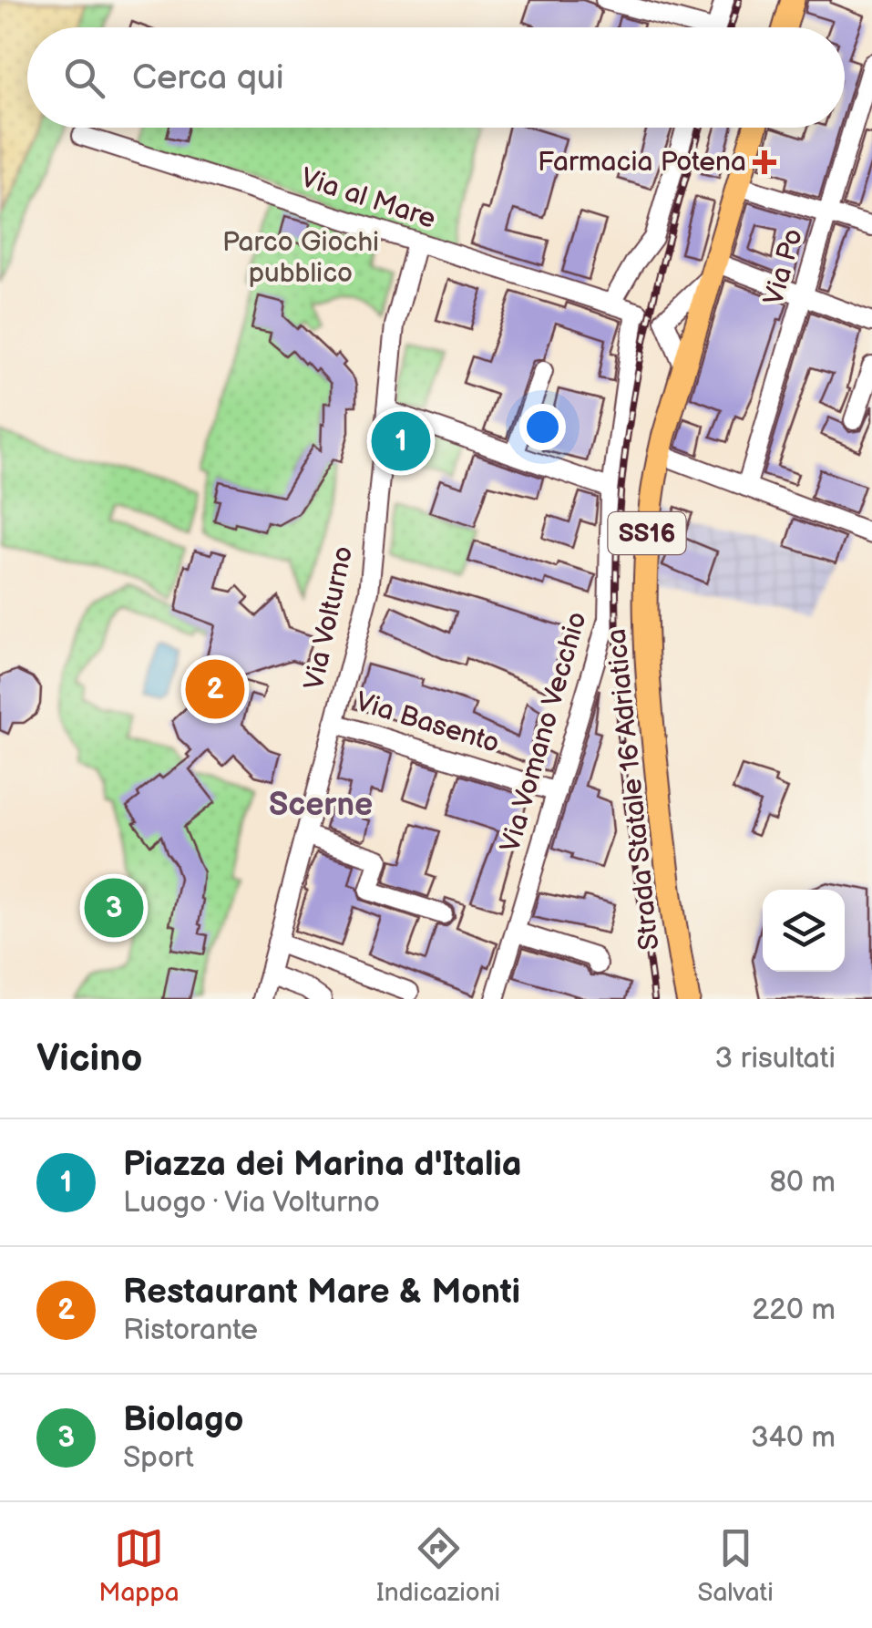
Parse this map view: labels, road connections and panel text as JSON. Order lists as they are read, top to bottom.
{
  "streets": {
    "main road": ["SS16", "Strada Statale 16 Adriatica"],
    "street": [
      "Via al Mare",
      "Via Po",
      "Via Volturno",
      "Via Basento",
      "Via Vomano Vecchio"
    ]
  },
  "crossings": [
    ["Via al Mare", "Via Volturno"],
    ["Via al Mare", "Via Vomano Vecchio"],
    ["Via Volturno", "Via Basento"],
    ["Via Basento", "Via Vomano Vecchio"]
  ],
  "districts": ["Scerne"],
  "parks": ["Parco Giochi pubblico"],
  "places": {
    "health": ["Farmacia Potena"]
  },
  "page": {
    "search": "Cerca qui",
    "pins": ["1", "2", "3"],
    "heading": ["Vicino", "3 risultati"],
    "list": [
      {
        "mark": "1",
        "name": "Piazza dei Marina d'Italia",
        "note": "Luogo · Via Volturno",
        "value": "80 m"
      },
      {
        "mark": "2",
        "name": "Restaurant Mare & Monti",
        "note": "Ristorante",
        "value": "220 m"
      },
      {
        "mark": "3",
        "name": "Biolago",
        "note": "Sport",
        "value": "340 m"
      }
    ],
    "nav": ["Mappa", "Indicazioni", "Salvati"]
  }
}
